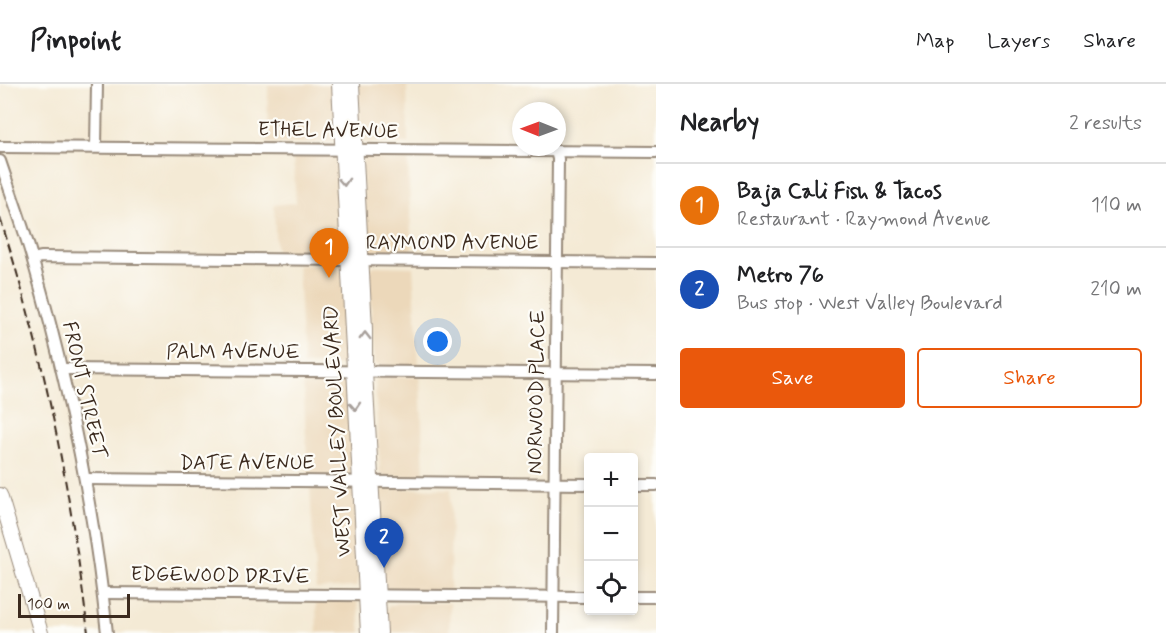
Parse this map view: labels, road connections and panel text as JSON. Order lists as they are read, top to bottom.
{
  "streets": {
    "main road": ["WEST VALLEY BOULEVARD"],
    "street": [
      "ETHEL AVENUE",
      "RAYMOND AVENUE",
      "PALM AVENUE",
      "FRONT STREET",
      "NORWOOD PLACE",
      "DATE AVENUE",
      "EDGEWOOD DRIVE"
    ]
  },
  "crossings": [
    ["ETHEL AVENUE", "WEST VALLEY BOULEVARD"],
    ["RAYMOND AVENUE", "FRONT STREET"],
    ["RAYMOND AVENUE", "NORWOOD PLACE"],
    ["RAYMOND AVENUE", "WEST VALLEY BOULEVARD"],
    ["PALM AVENUE", "FRONT STREET"],
    ["PALM AVENUE", "NORWOOD PLACE"],
    ["PALM AVENUE", "WEST VALLEY BOULEVARD"],
    ["FRONT STREET", "DATE AVENUE"],
    ["FRONT STREET", "EDGEWOOD DRIVE"],
    ["NORWOOD PLACE", "DATE AVENUE"],
    ["NORWOOD PLACE", "EDGEWOOD DRIVE"],
    ["WEST VALLEY BOULEVARD", "DATE AVENUE"],
    ["WEST VALLEY BOULEVARD", "EDGEWOOD DRIVE"]
  ],
  "scale_bar": "100 m",
  "north": "left",
  "page": {
    "header": "Pinpoint",
    "nav": ["Map", "Layers", "Share"],
    "heading": ["Nearby", "2 results"],
    "list": [
      {
        "mark": "1",
        "name": "Baja Cali Fish & Tacos",
        "note": "Restaurant · Raymond Avenue",
        "value": "110 m"
      },
      {
        "mark": "2",
        "name": "Metro 76",
        "note": "Bus stop · West Valley Boulevard",
        "value": "210 m"
      }
    ],
    "pins": ["1", "2"],
    "buttons": ["Save", "Share"],
    "map_buttons": ["+", "−"],
    "scale": "100 m"
  }
}
